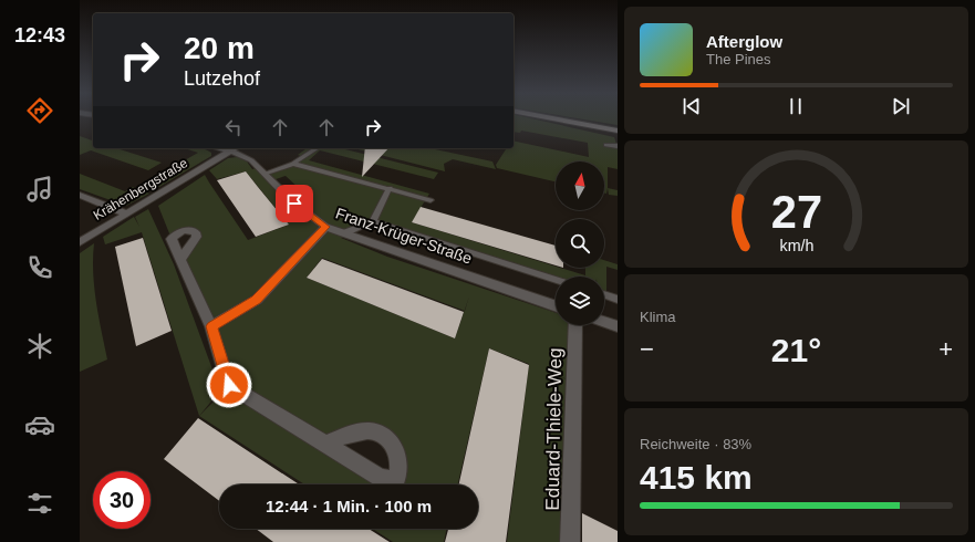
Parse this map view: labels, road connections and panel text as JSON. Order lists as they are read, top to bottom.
{
  "streets": {
    "street": ["Krähenbergstraße", "Franz-Krüger-Straße", "Eduard-Thiele-Weg"]
  },
  "crossings": [
    ["Krähenbergstraße", "Franz-Krüger-Straße"]
  ],
  "north": "top",
  "page": {
    "tabs": "12:43",
    "turn": ["20 m", "Lutzehof"],
    "song": ["Afterglow", "The Pines"],
    "tile": [
      "Klima",
      ["Reichweite · 83%", "415 km"]
    ],
    "heat": ["−", "21°", "+"],
    "limit": "30",
    "trip": "12:44 · 1 Min. · 100 m",
    "gauge": ["27", "km/h"]
  }
}
